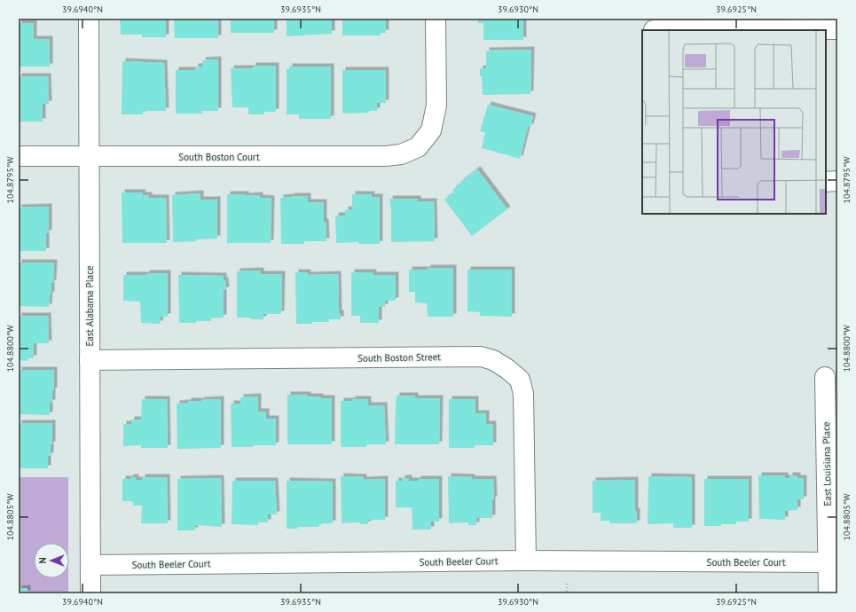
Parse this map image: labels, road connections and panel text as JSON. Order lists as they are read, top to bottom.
{
  "streets": {
    "street": [
      "South Boston Court",
      "East Alabama Place",
      "South Boston Street",
      "East Louisiana Place",
      "South Beeler Court"
    ]
  },
  "crossings": [
    ["South Boston Court", "East Alabama Place"],
    ["East Alabama Place", "South Boston Street"],
    ["East Alabama Place", "South Beeler Court"],
    ["South Boston Street", "South Beeler Court"],
    ["East Louisiana Place", "South Beeler Court"]
  ],
  "north": "left",
  "coordinates": [
    "39.6940°N",
    "39.6935°N",
    "39.6930°N",
    "39.6925°N",
    "104.8795°W",
    "104.8800°W",
    "104.8805°W"
  ]
}
